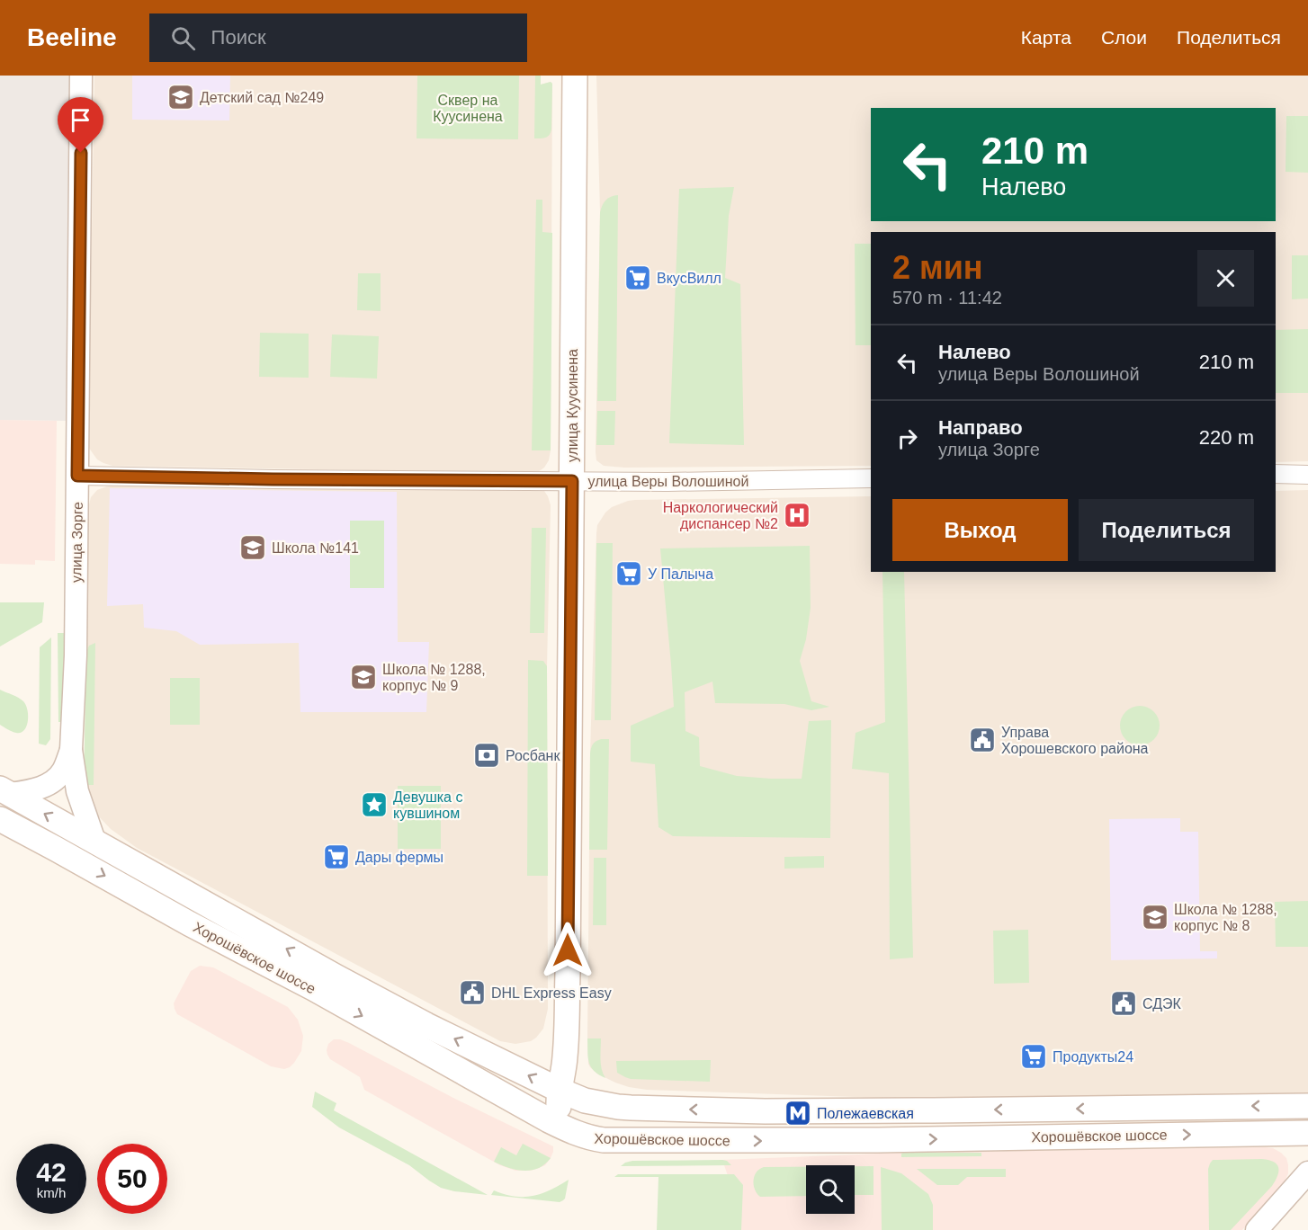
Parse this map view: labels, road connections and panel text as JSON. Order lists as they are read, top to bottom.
{
  "streets": {
    "main road": ["улица Куусинена", "Хорошёвское шоссе"],
    "street": ["улица Веры Волошиной", "улица Зорге"]
  },
  "crossings": [
    ["улица Куусинена", "улица Веры Волошиной"],
    ["улица Куусинена", "Хорошёвское шоссе"],
    ["улица Веры Волошиной", "улица Зорге"],
    ["улица Зорге", "Хорошёвское шоссе"]
  ],
  "parks": ["Сквер на Куусинена"],
  "places": {
    "school or university": [
      "Детский сад №249",
      "Школа №141",
      "Школа № 1288, корпус № 9",
      "Школа № 1288, корпус № 8"
    ],
    "supermarket": [
      "ВкусВилл",
      "У Палыча",
      "Дары фермы",
      "Продукты24"
    ],
    "hospital": ["Наркологический диспансер №2"],
    "public building": ["Управа Хорошевского района", "DHL Express Easy", "СДЭК"],
    "bank": ["Росбанк"],
    "place": ["Девушка с кувшином"],
    "metro station": ["Полежаевская"]
  },
  "page": {
    "header": "Beeline",
    "search": "Поиск",
    "nav": ["Карта", "Слои", "Поделиться"],
    "turn": ["210 m", "Налево"],
    "heading": ["2 мин", "570 m · 11:42"],
    "list": [
      {
        "name": "Налево",
        "note": "улица Веры Волошиной",
        "value": "210 m"
      },
      {
        "name": "Направо",
        "note": "улица Зорге",
        "value": "220 m"
      }
    ],
    "buttons": ["Выход", "Поделиться"],
    "speed": "42 km/h",
    "limit": "50"
  }
}
